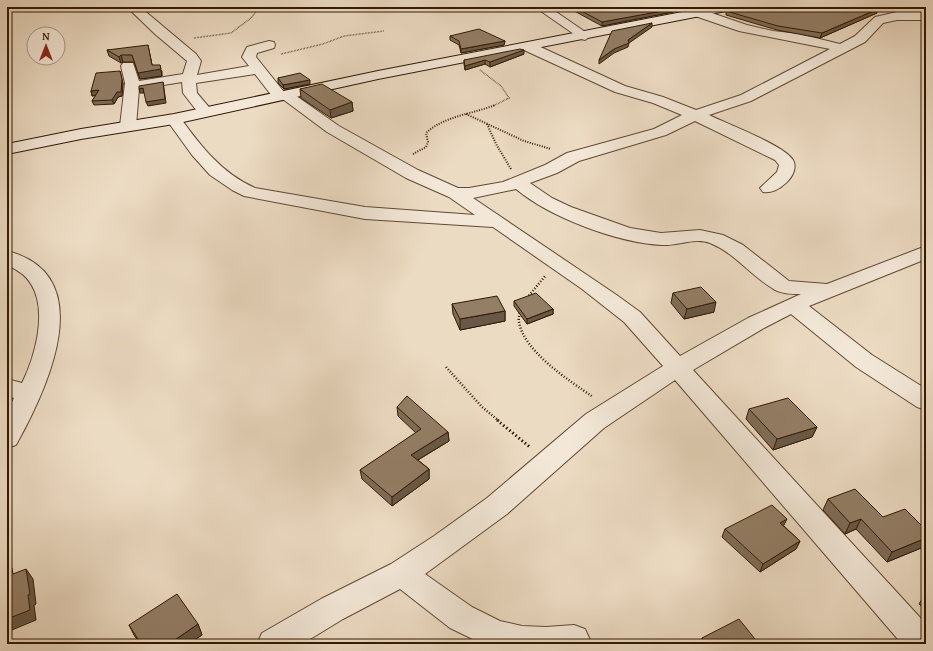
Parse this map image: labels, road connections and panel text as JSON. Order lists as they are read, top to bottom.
{
  "north": "top"
}
